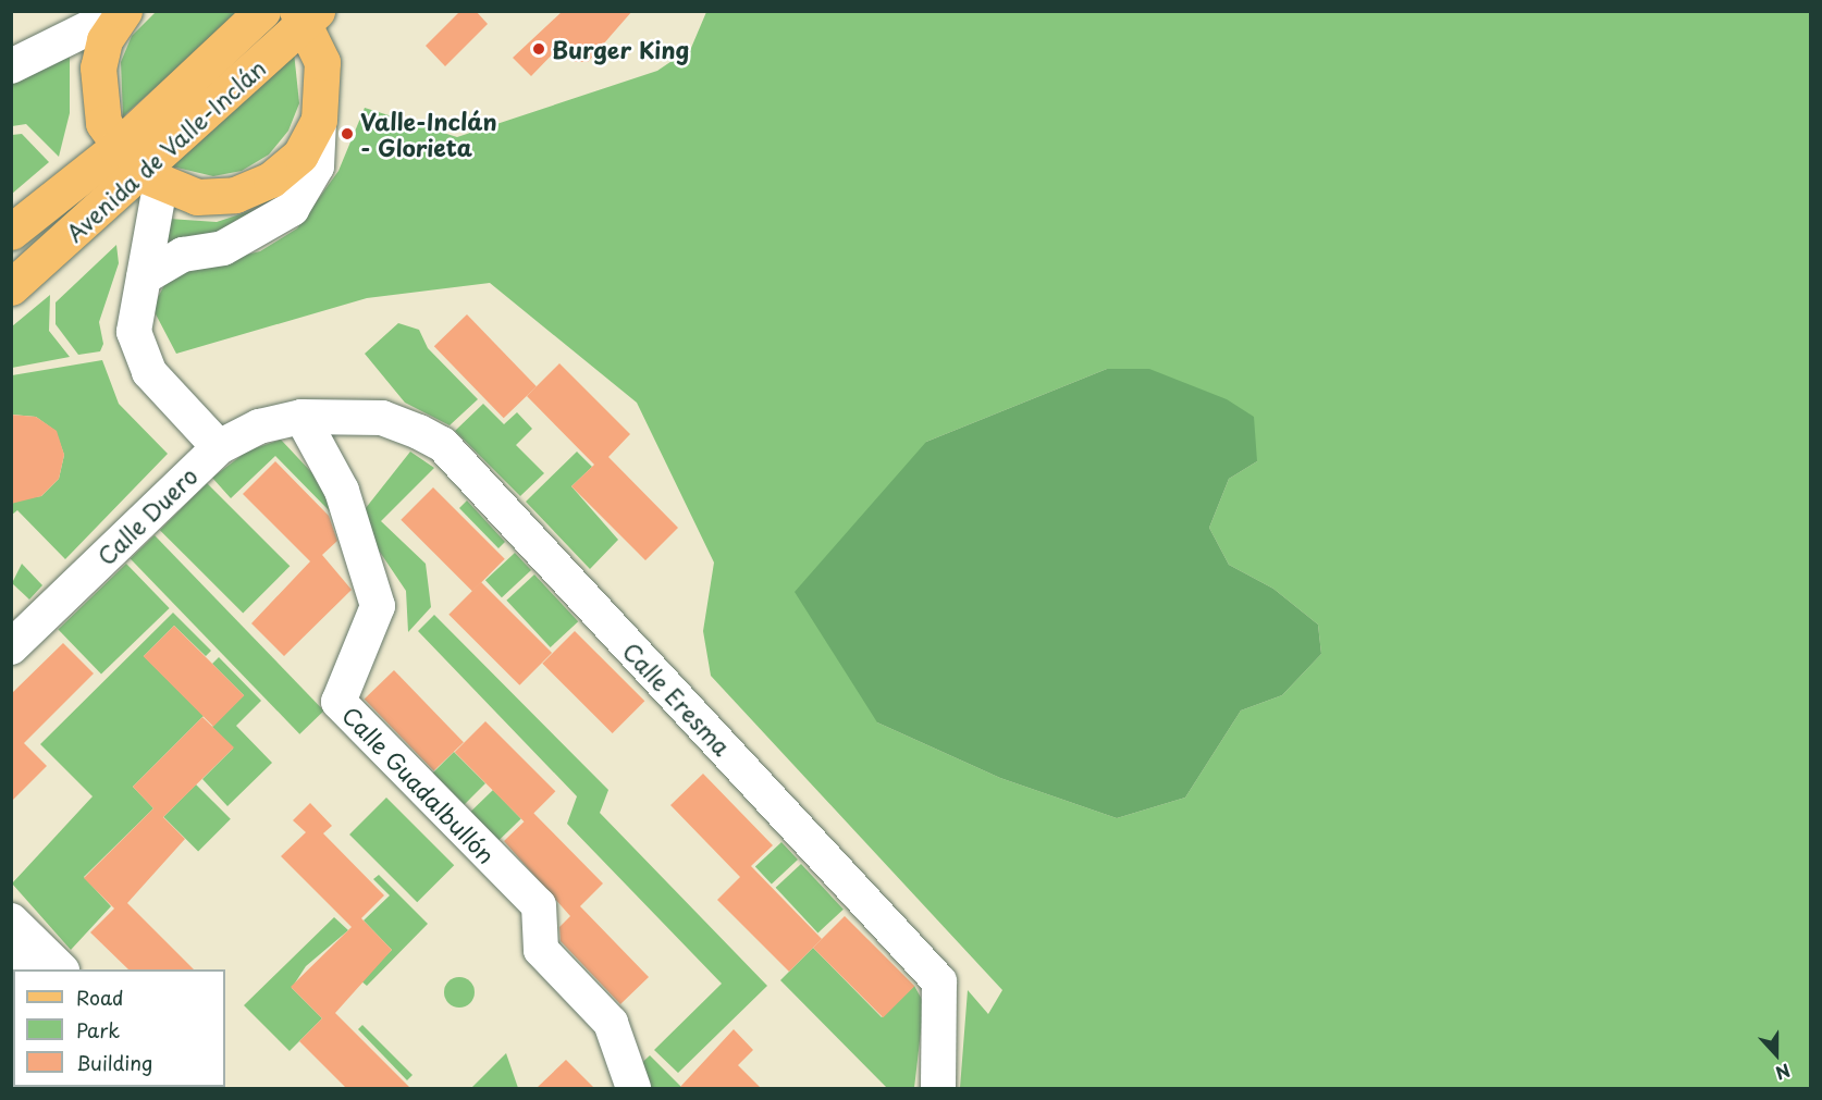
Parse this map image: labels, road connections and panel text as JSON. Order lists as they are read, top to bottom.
{
  "streets": {
    "main road": ["Avenida de Valle-Inclán"],
    "street": ["Calle Duero", "Calle Eresma", "Calle Guadalbullón"]
  },
  "crossings": [
    ["Calle Duero", "Calle Eresma"],
    ["Calle Duero", "Calle Guadalbullón"],
    ["Calle Eresma", "Calle Guadalbullón"]
  ],
  "places": ["Burger King", "Valle-Inclán - Glorieta"],
  "legend": ["Road", "Park", "Building"],
  "north": "bottom"
}
